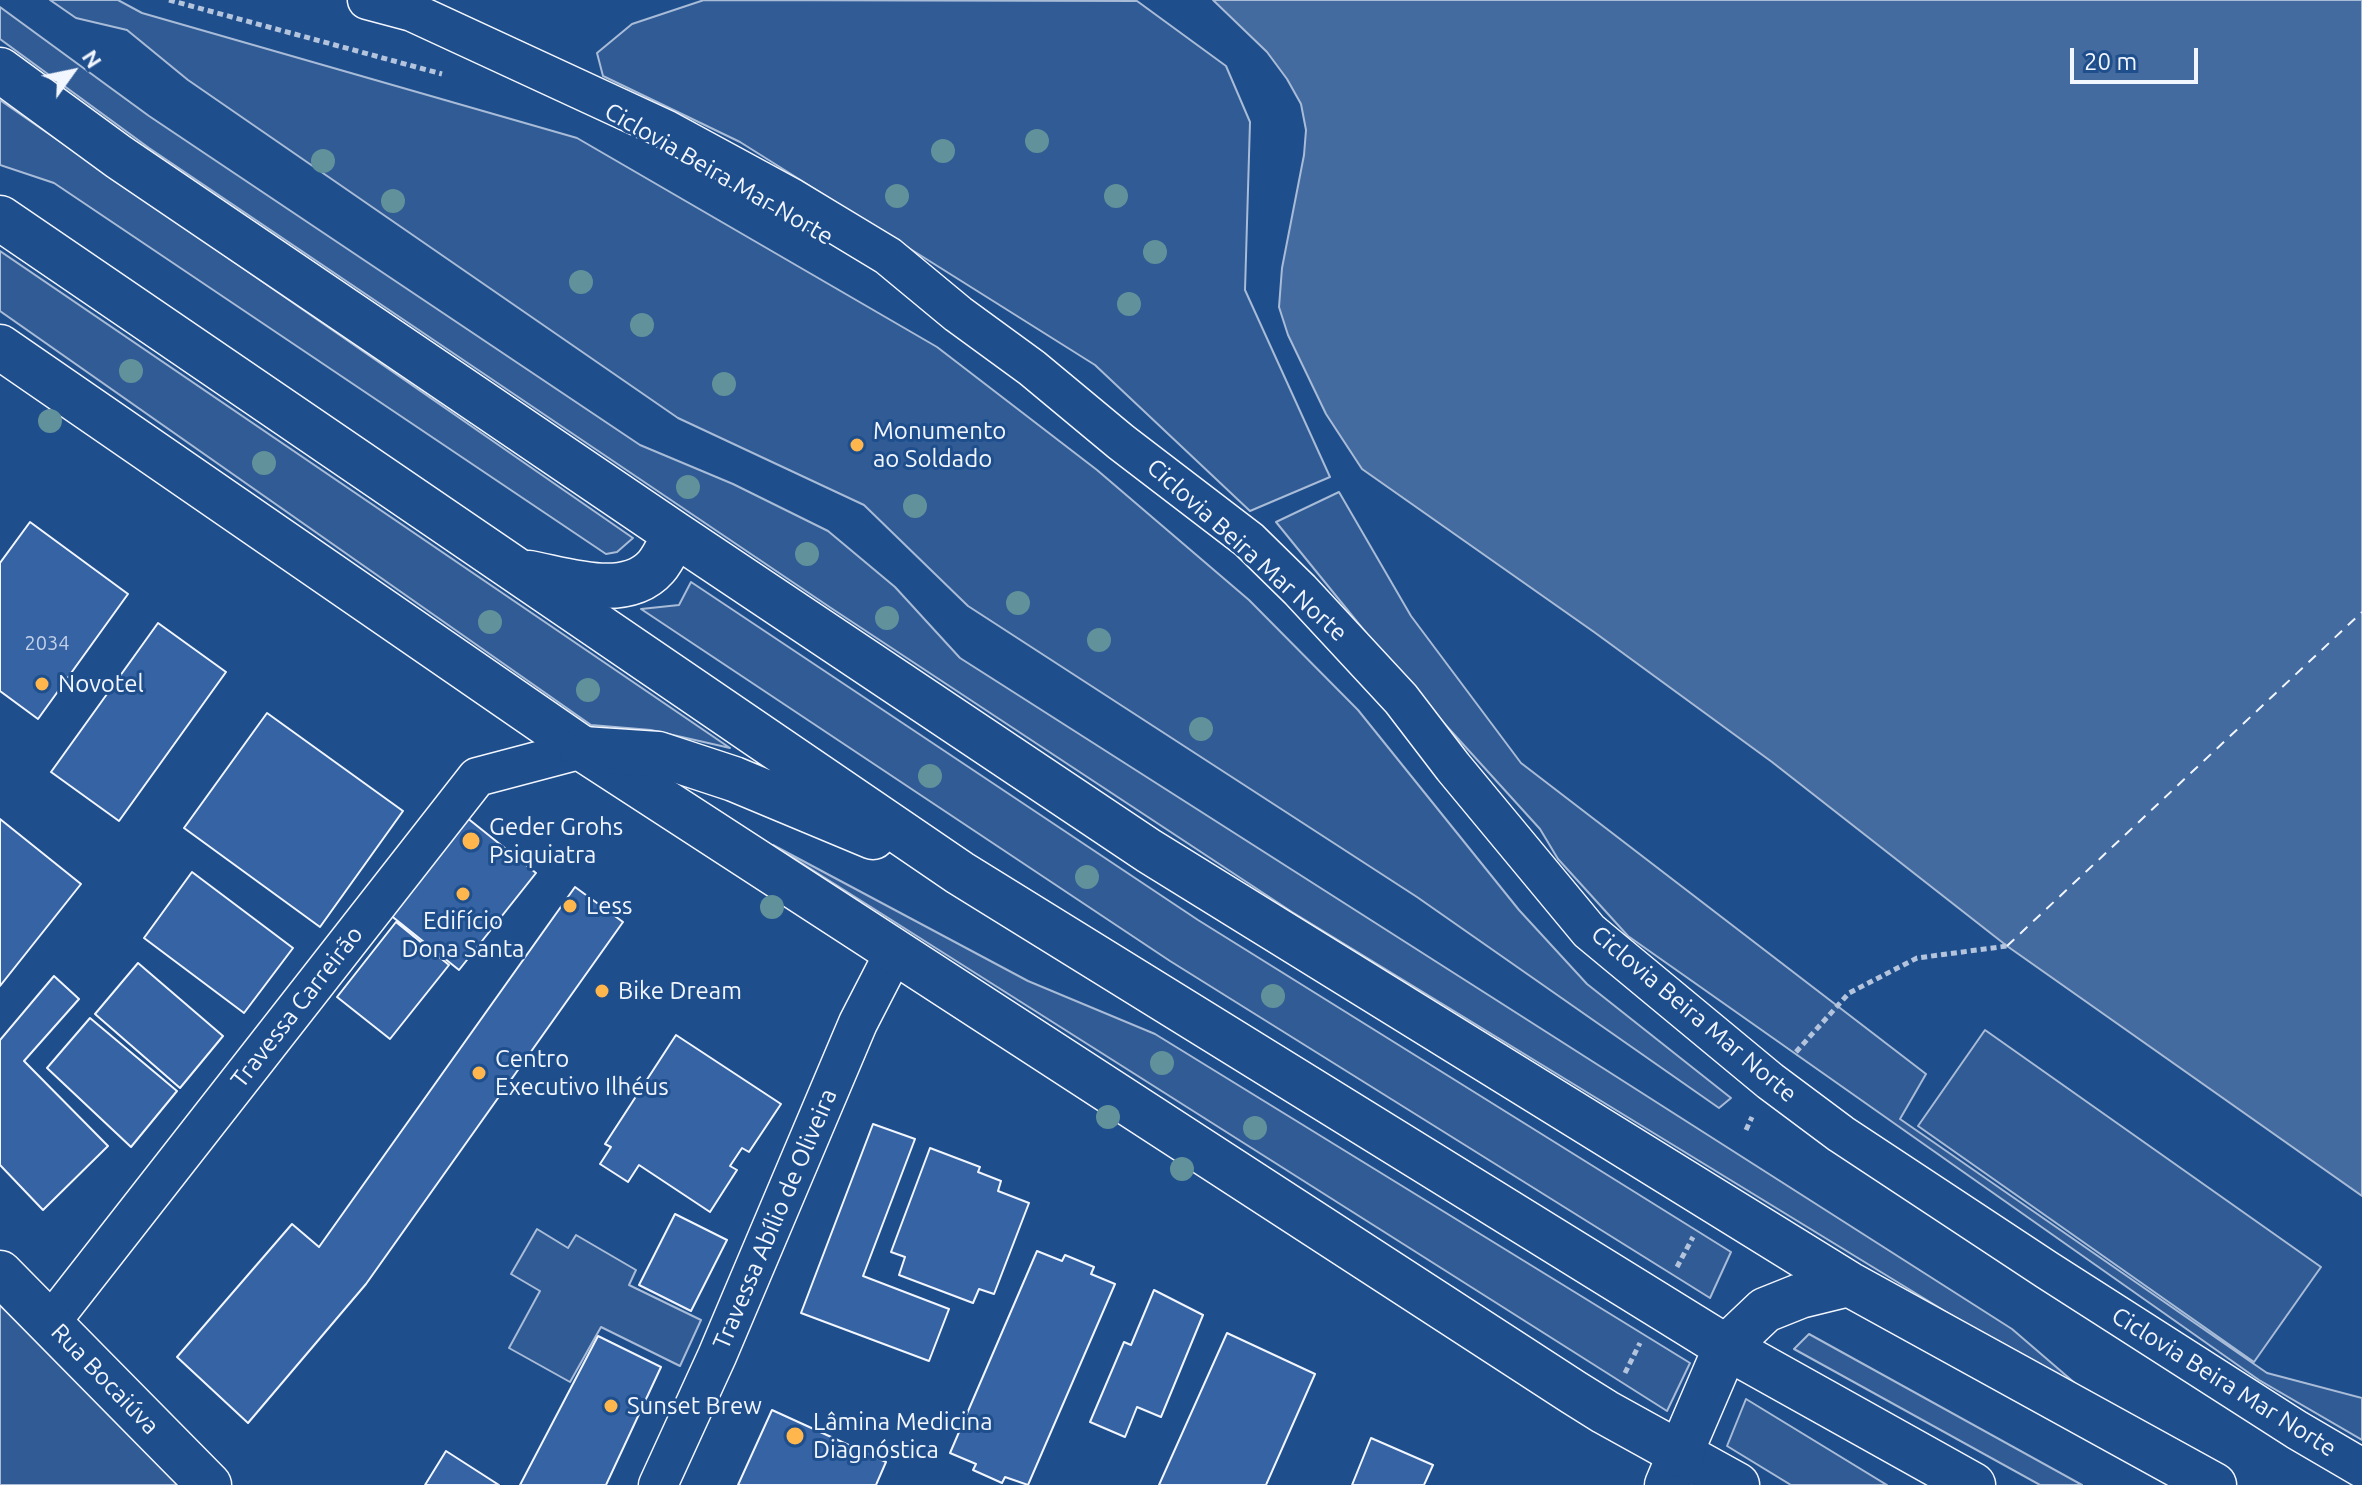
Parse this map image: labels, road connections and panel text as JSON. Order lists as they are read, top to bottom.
{
  "streets": {
    "main road": ["Rua Bocaiúva"],
    "street": ["Travessa Carreirão", "Travessa Abílio de Oliveira"]
  },
  "crossings": [
    ["Travessa Carreirão", "Rua Bocaiúva"]
  ],
  "places": [
    "Monumento ao Soldado",
    "Novotel",
    "Geder Grohs Psiquiatra",
    "Edifício Dona Santa",
    "Less",
    "Bike Dream",
    "Centro Executivo Ilhéus",
    "Sunset Brew",
    "Lâmina Medicina Diagnóstica"
  ],
  "house_numbers": ["2034"],
  "scale_bar": "20 m",
  "north": "top right"
}
